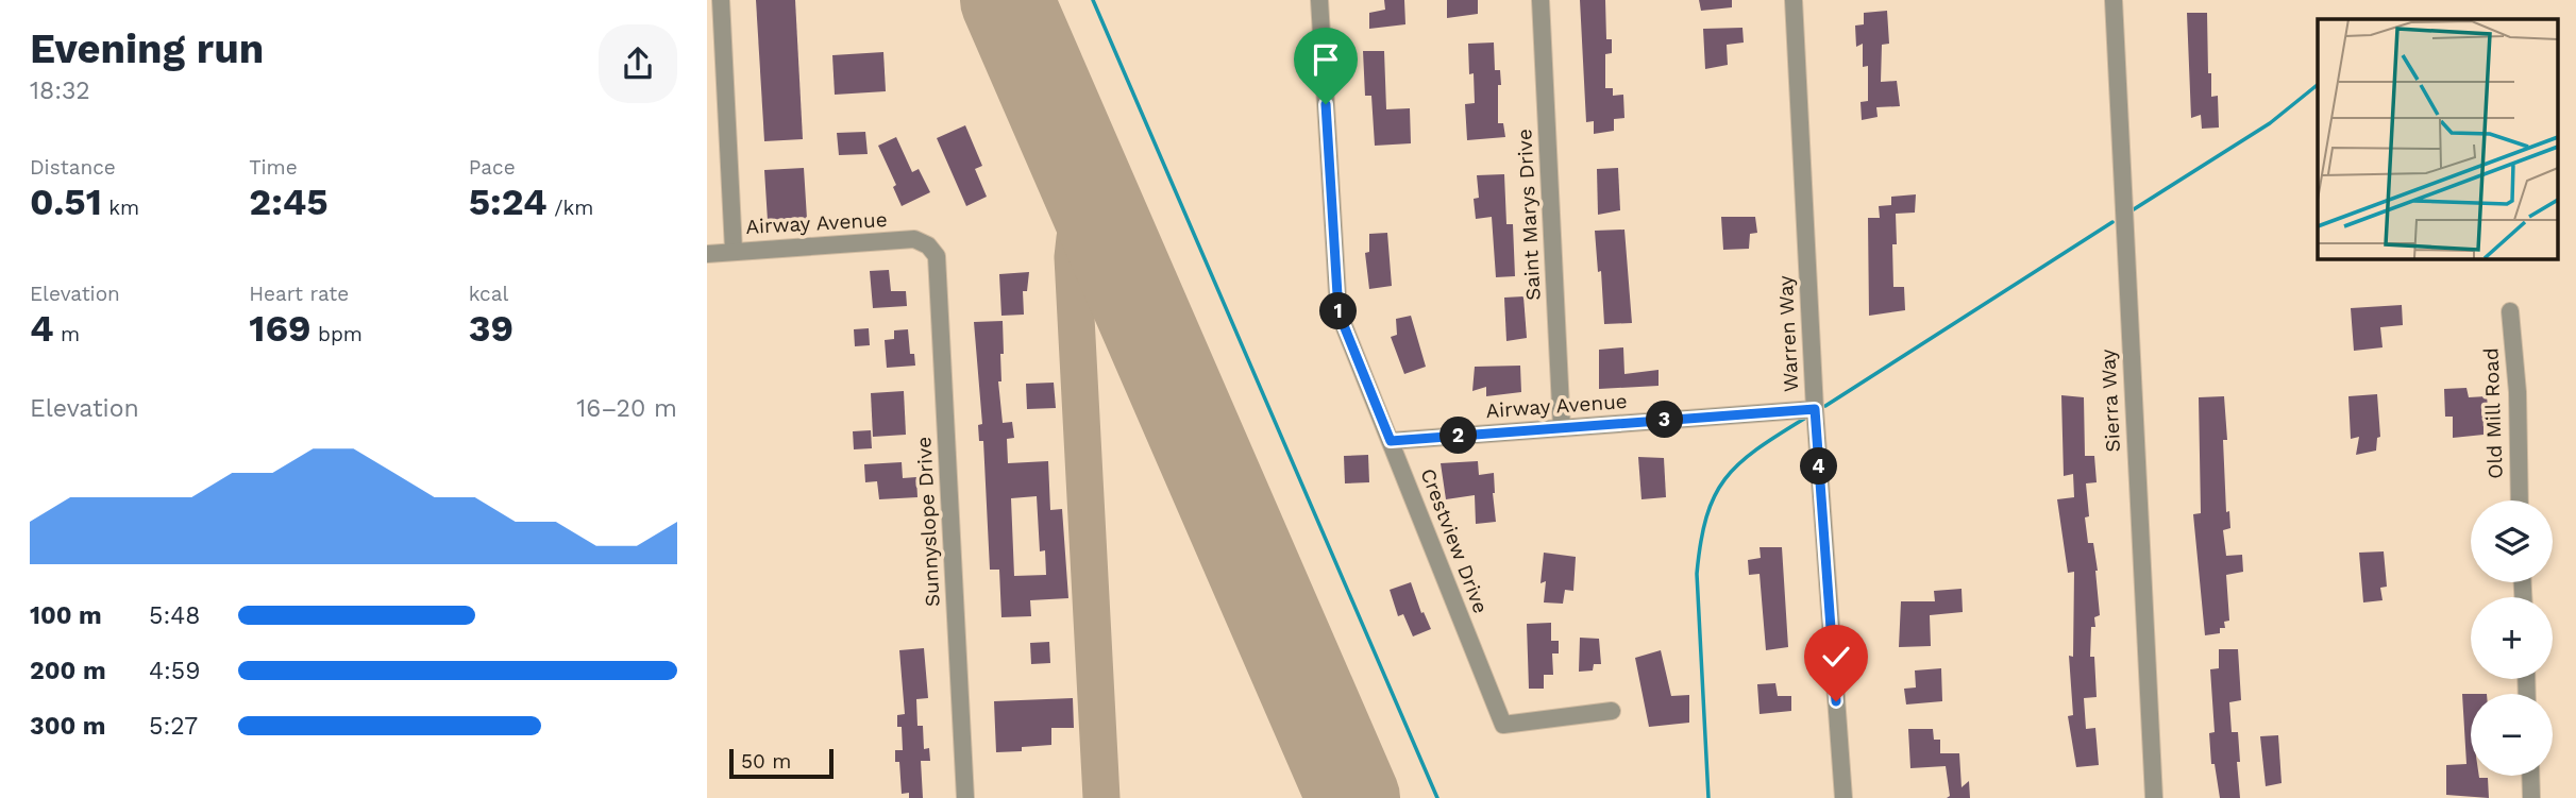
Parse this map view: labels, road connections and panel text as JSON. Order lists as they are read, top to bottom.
{
  "streets": {
    "street": [
      "Saint Marys Drive",
      "Airway Avenue",
      "Warren Way",
      "Sierra Way",
      "Old Mill Road",
      "Sunnyslope Drive",
      "Crestview Drive"
    ]
  },
  "crossings": [
    ["Saint Marys Drive", "Airway Avenue"],
    ["Airway Avenue", "Warren Way"],
    ["Airway Avenue", "Sunnyslope Drive"],
    ["Airway Avenue", "Crestview Drive"]
  ],
  "scale_bar": "50 m",
  "page": {
    "heading": ["Evening run", "18:32"],
    "stats": [
      ["Distance", "0.51 km"],
      ["Time", "2:45"],
      ["Pace", "5:24 /km"],
      ["Elevation", "4 m"],
      ["Heart rate", "169 bpm"],
      ["kcal", "39"]
    ],
    "pins": [
      "1",
      "3",
      "2",
      "4"
    ],
    "chart": ["Elevation", "16–20 m"],
    "map_buttons": ["+", "−"],
    "list": [
      {
        "name": "100 m",
        "note": "5:48"
      },
      {
        "name": "200 m",
        "note": "4:59"
      },
      {
        "name": "300 m",
        "note": "5:27"
      }
    ],
    "scale": "50 m"
  }
}
